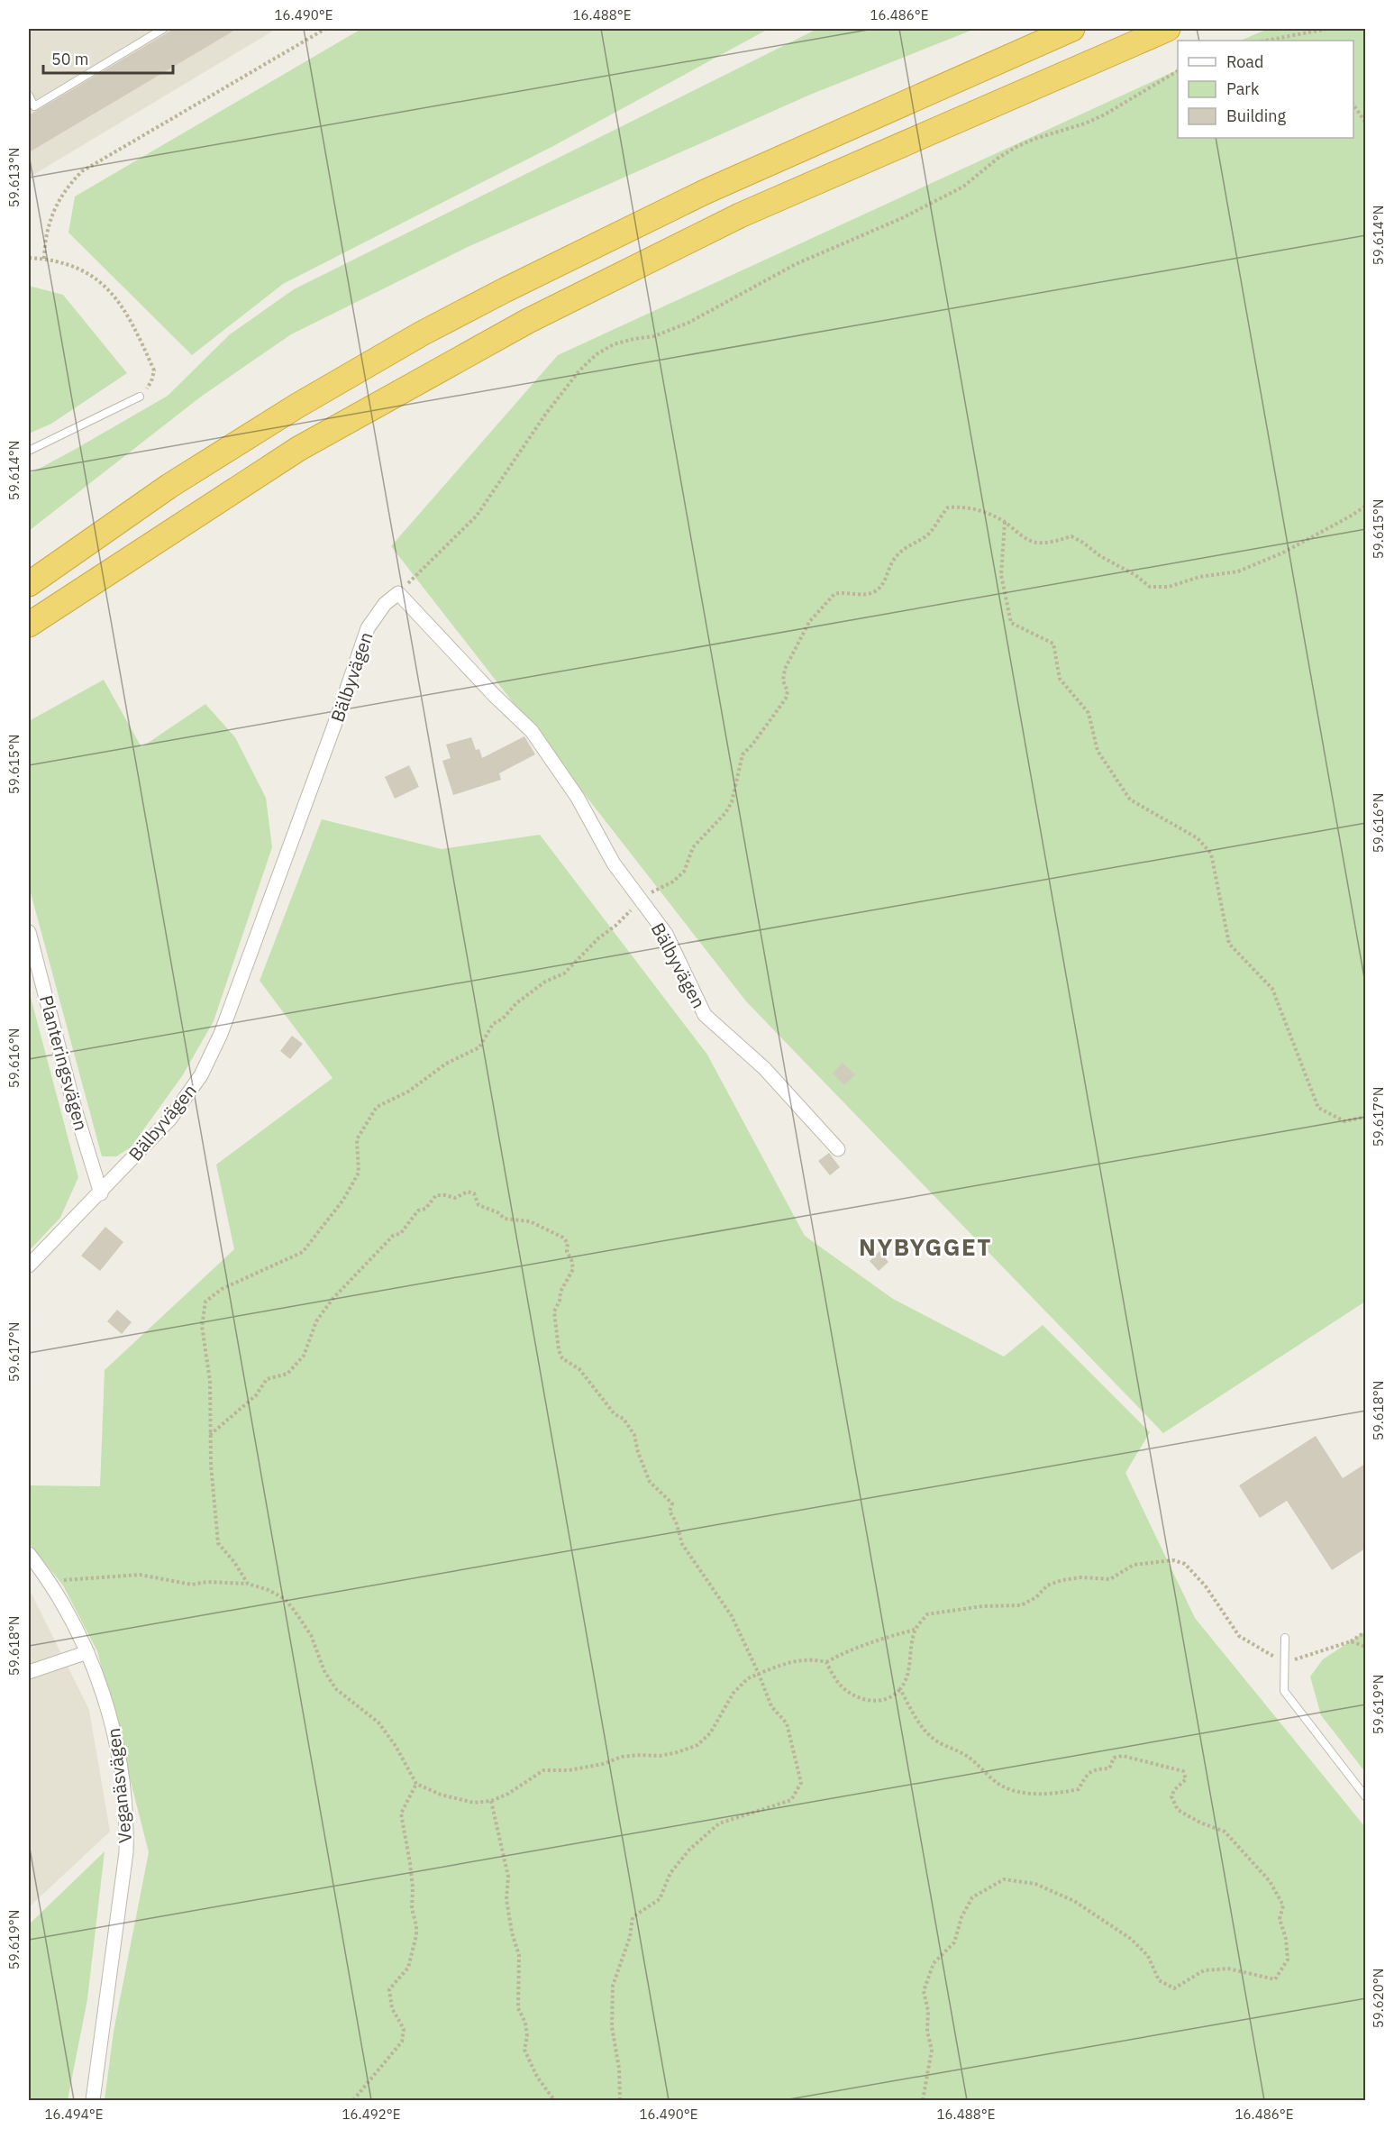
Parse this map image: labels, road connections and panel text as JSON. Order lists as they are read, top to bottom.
{
  "streets": {
    "street": ["Bälbyvägen", "Planteringsvägen", "Veganäsvägen"]
  },
  "crossings": [
    ["Bälbyvägen", "Planteringsvägen"]
  ],
  "districts": ["NYBYGGET"],
  "legend": ["Road", "Park", "Building"],
  "scale_bar": "50 m",
  "coordinates": [
    "16.490°E",
    "16.488°E",
    "16.486°E",
    "59.613°N",
    "59.614°N",
    "59.615°N",
    "59.616°N",
    "59.617°N",
    "59.618°N",
    "59.619°N",
    "59.620°N",
    "16.494°E",
    "16.492°E"
  ]
}
